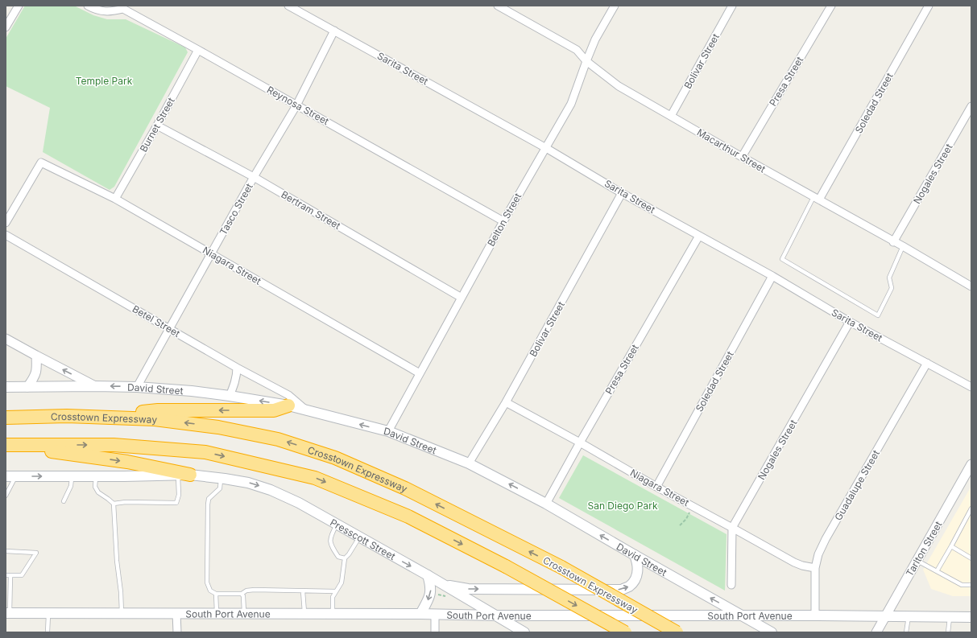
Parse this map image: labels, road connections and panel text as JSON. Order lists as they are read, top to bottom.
{
  "streets": {
    "highway": ["Crosstown Expressway"],
    "main road": ["David Street", "Presscott Street", "South Port Avenue"],
    "street": [
      "Bolivar Street",
      "Sarita Street",
      "Presa Street",
      "Soledad Street",
      "Reynosa Street",
      "Burnet Street",
      "Macarthur Street",
      "Nogales Street",
      "Tasco Street",
      "Bertram Street",
      "Belton Street",
      "Niagara Street",
      "Betel Street",
      "Guadalupe Street",
      "Tarlton Street"
    ]
  },
  "crossings": [
    ["Bolivar Street", "Sarita Street"],
    ["Bolivar Street", "Macarthur Street"],
    ["Bolivar Street", "Niagara Street"],
    ["Bolivar Street", "David Street"],
    ["Sarita Street", "Presa Street"],
    ["Sarita Street", "Soledad Street"],
    ["Sarita Street", "Nogales Street"],
    ["Sarita Street", "Tasco Street"],
    ["Sarita Street", "Belton Street"],
    ["Sarita Street", "Guadalupe Street"],
    ["Presa Street", "Macarthur Street"],
    ["Presa Street", "Niagara Street"],
    ["Presa Street", "David Street"],
    ["Soledad Street", "Macarthur Street"],
    ["Soledad Street", "Niagara Street"],
    ["Reynosa Street", "Burnet Street"],
    ["Reynosa Street", "Tasco Street"],
    ["Reynosa Street", "Belton Street"],
    ["Burnet Street", "Bertram Street"],
    ["Burnet Street", "Niagara Street"],
    ["Macarthur Street", "Nogales Street"],
    ["Macarthur Street", "Belton Street"],
    ["Nogales Street", "Niagara Street"],
    ["Tasco Street", "Bertram Street"],
    ["Tasco Street", "Niagara Street"],
    ["Tasco Street", "Betel Street"],
    ["Tasco Street", "David Street"],
    ["Bertram Street", "Belton Street"],
    ["Belton Street", "Niagara Street"],
    ["Belton Street", "David Street"],
    ["Niagara Street", "Guadalupe Street"],
    ["Betel Street", "David Street"],
    ["David Street", "South Port Avenue"],
    ["Guadalupe Street", "South Port Avenue"],
    ["Presscott Street", "South Port Avenue"],
    ["Tarlton Street", "South Port Avenue"]
  ],
  "one_way": ["David Street", "Presscott Street"],
  "parks": ["Temple Park", "San Diego Park"]
}
